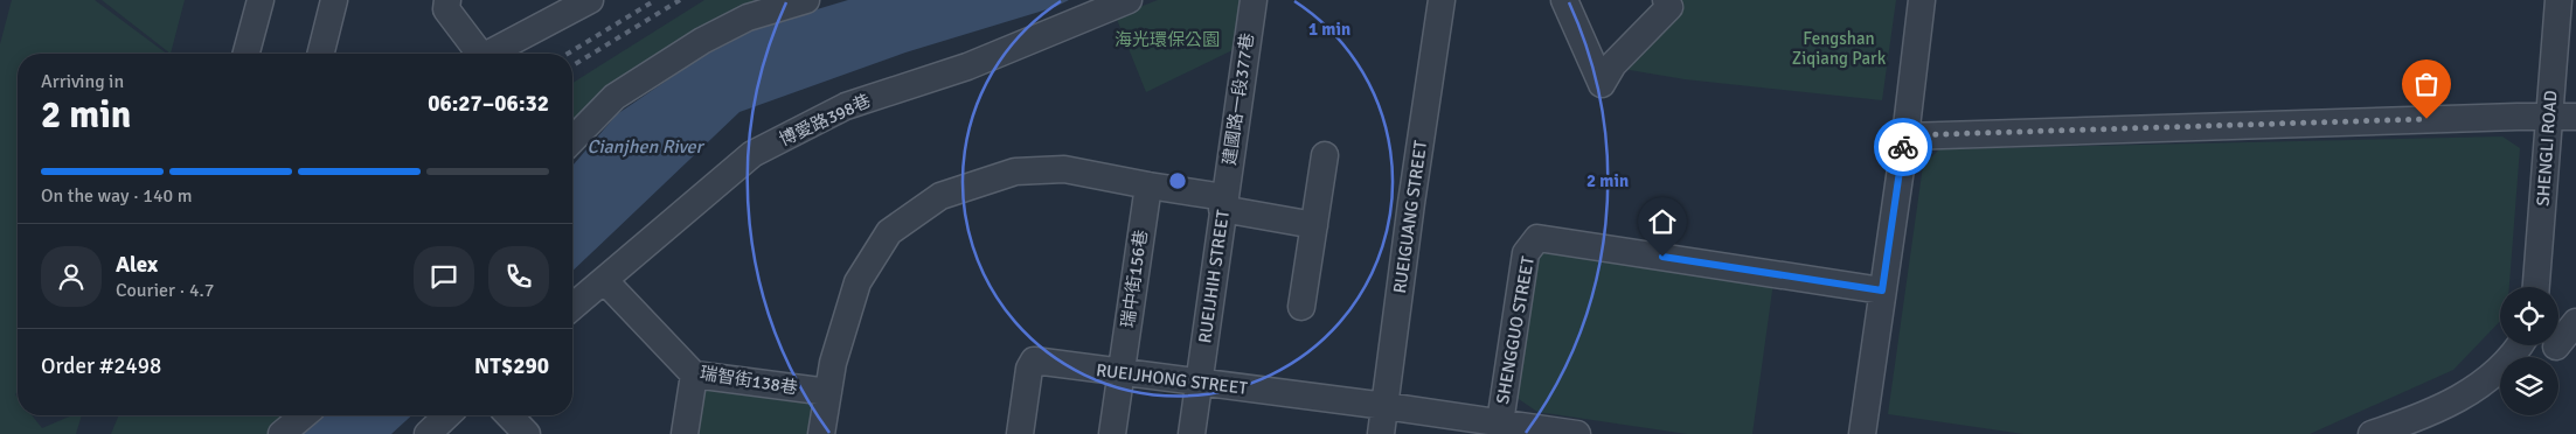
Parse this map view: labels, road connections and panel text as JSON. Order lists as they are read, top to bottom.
{
  "streets": {
    "street": [
      "建國路一段377巷",
      "博愛路398巷",
      "SHENGLI ROAD",
      "RUEIGUANG STREET",
      "RUEIJHIH STREET",
      "瑞中街156巷",
      "SHENGGUO STREET",
      "RUEIJHONG STREET",
      "瑞智街138巷"
    ]
  },
  "crossings": [
    ["建國路一段377巷", "RUEIJHIH STREET"],
    ["博愛路398巷", "瑞智街138巷"],
    ["RUEIGUANG STREET", "RUEIJHONG STREET"],
    ["RUEIJHIH STREET", "瑞中街156巷"],
    ["RUEIJHIH STREET", "RUEIJHONG STREET"],
    ["RUEIJHIH STREET", "瑞智街138巷"],
    ["瑞中街156巷", "RUEIJHONG STREET"],
    ["SHENGGUO STREET", "RUEIJHONG STREET"]
  ],
  "water": ["Cianjhen River"],
  "parks": ["Fengshan Ziqiang Park", "海光環保公園"],
  "page": {
    "heading": ["2 min", "Arriving in", "06:27–06:32"],
    "panel": [
      "Alex",
      "Courier · 4.7",
      "Order #2498",
      "NT$290"
    ],
    "bar": "On the way · 140 m"
  },
  "rings": ["1 min", "2 min"]
}
